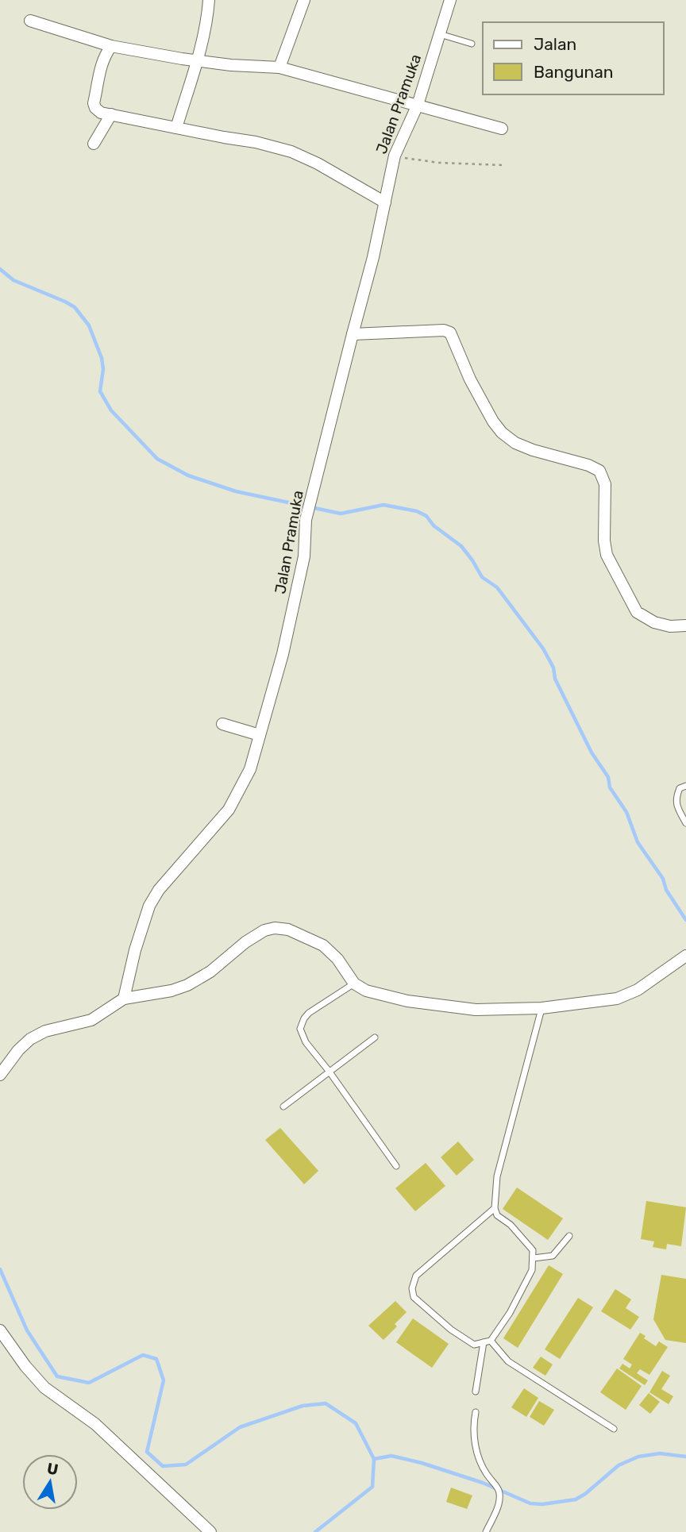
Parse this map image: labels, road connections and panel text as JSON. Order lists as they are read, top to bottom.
{
  "streets": {
    "street": ["Jalan Pramuka"]
  },
  "legend": ["Jalan", "Bangunan"],
  "north": "top"
}
